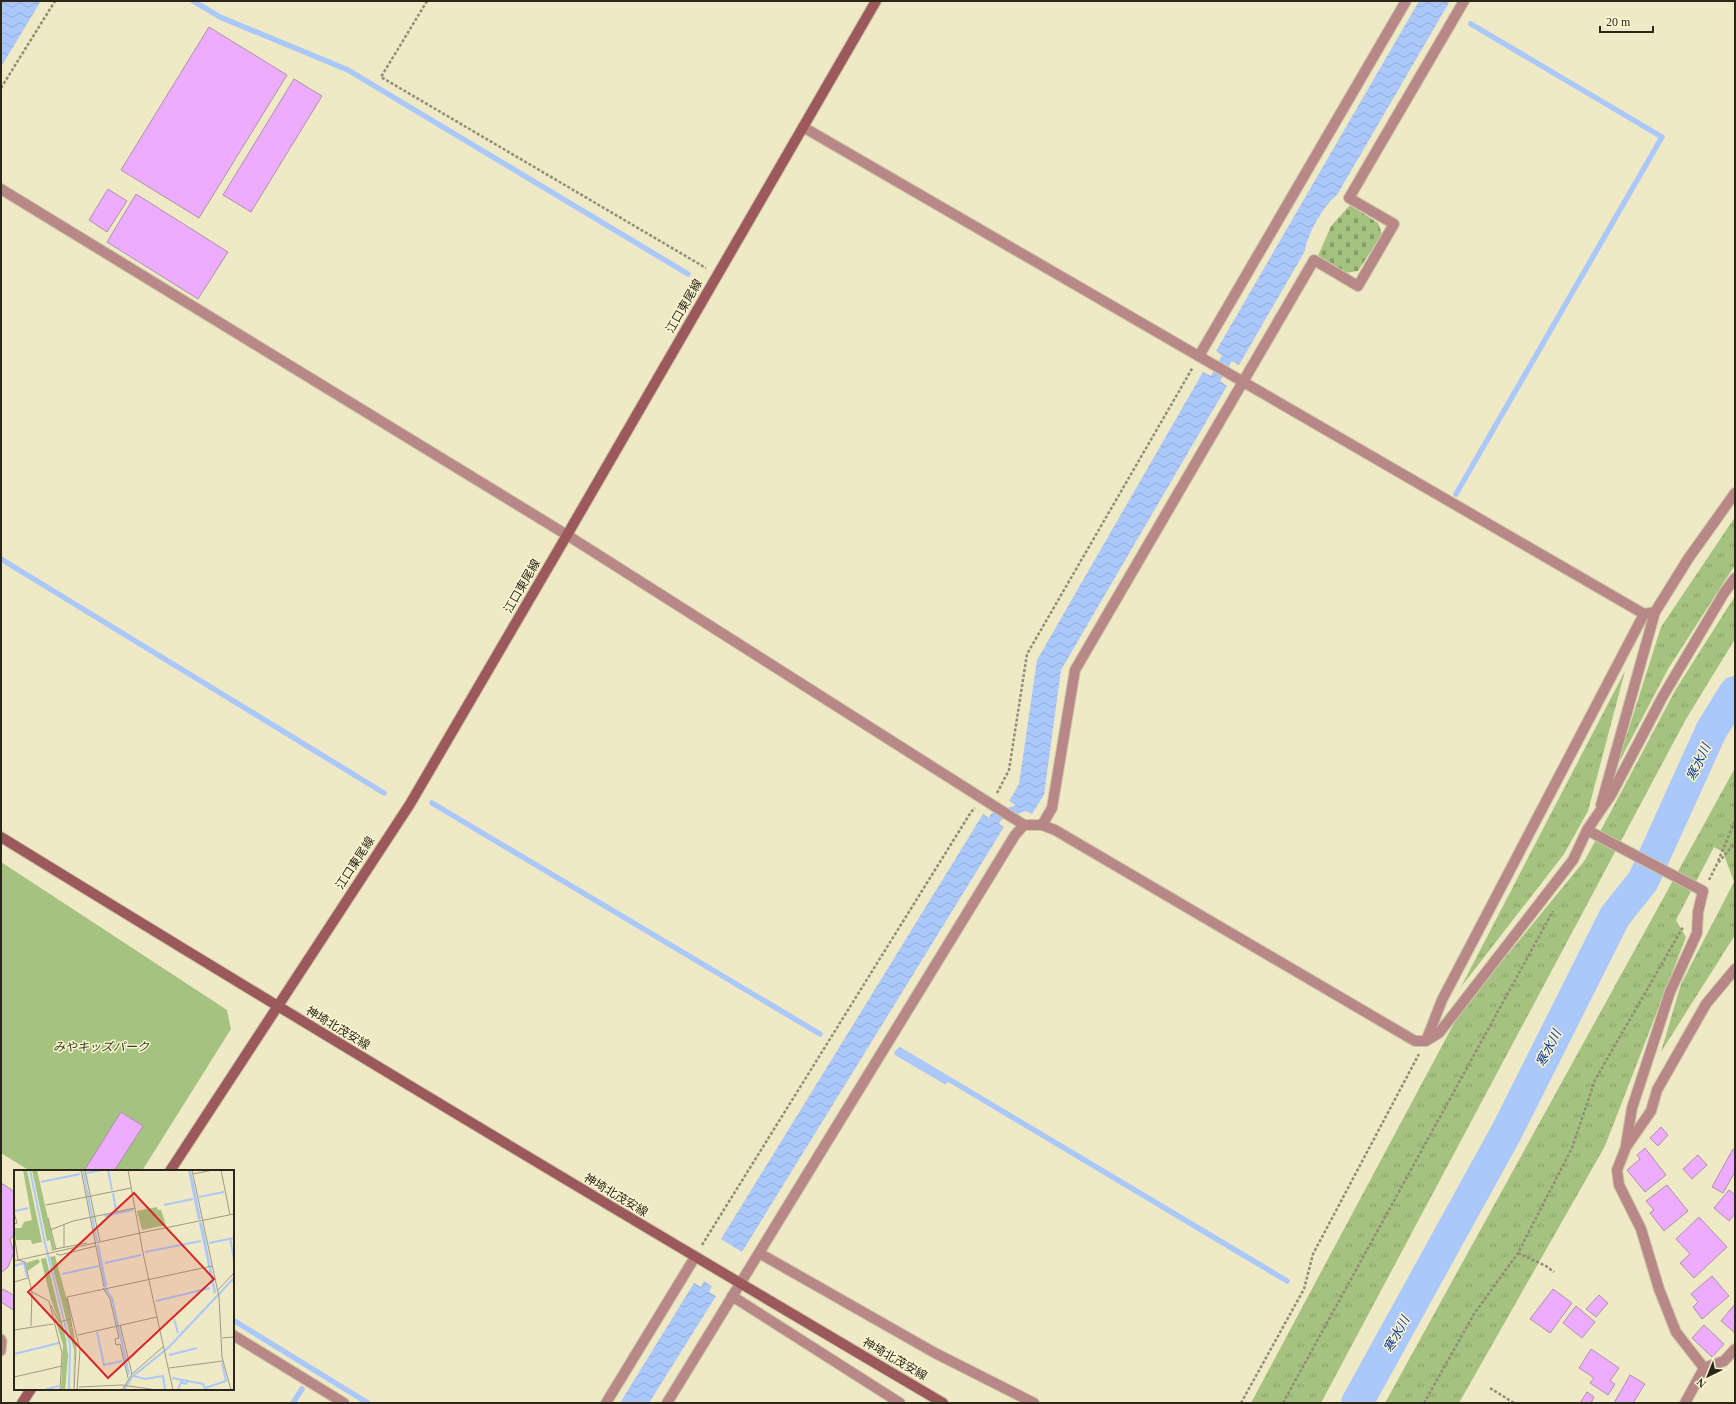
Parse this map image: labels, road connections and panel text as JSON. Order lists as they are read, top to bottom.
{
  "streets": {
    "main road": ["江口東尾線", "神埼北茂安線"]
  },
  "crossings": [
    ["江口東尾線", "神埼北茂安線"]
  ],
  "water": ["寒水川"],
  "parks": ["みやキッズパーク"],
  "scale_bar": "20 m",
  "north": "bottom left"
}
